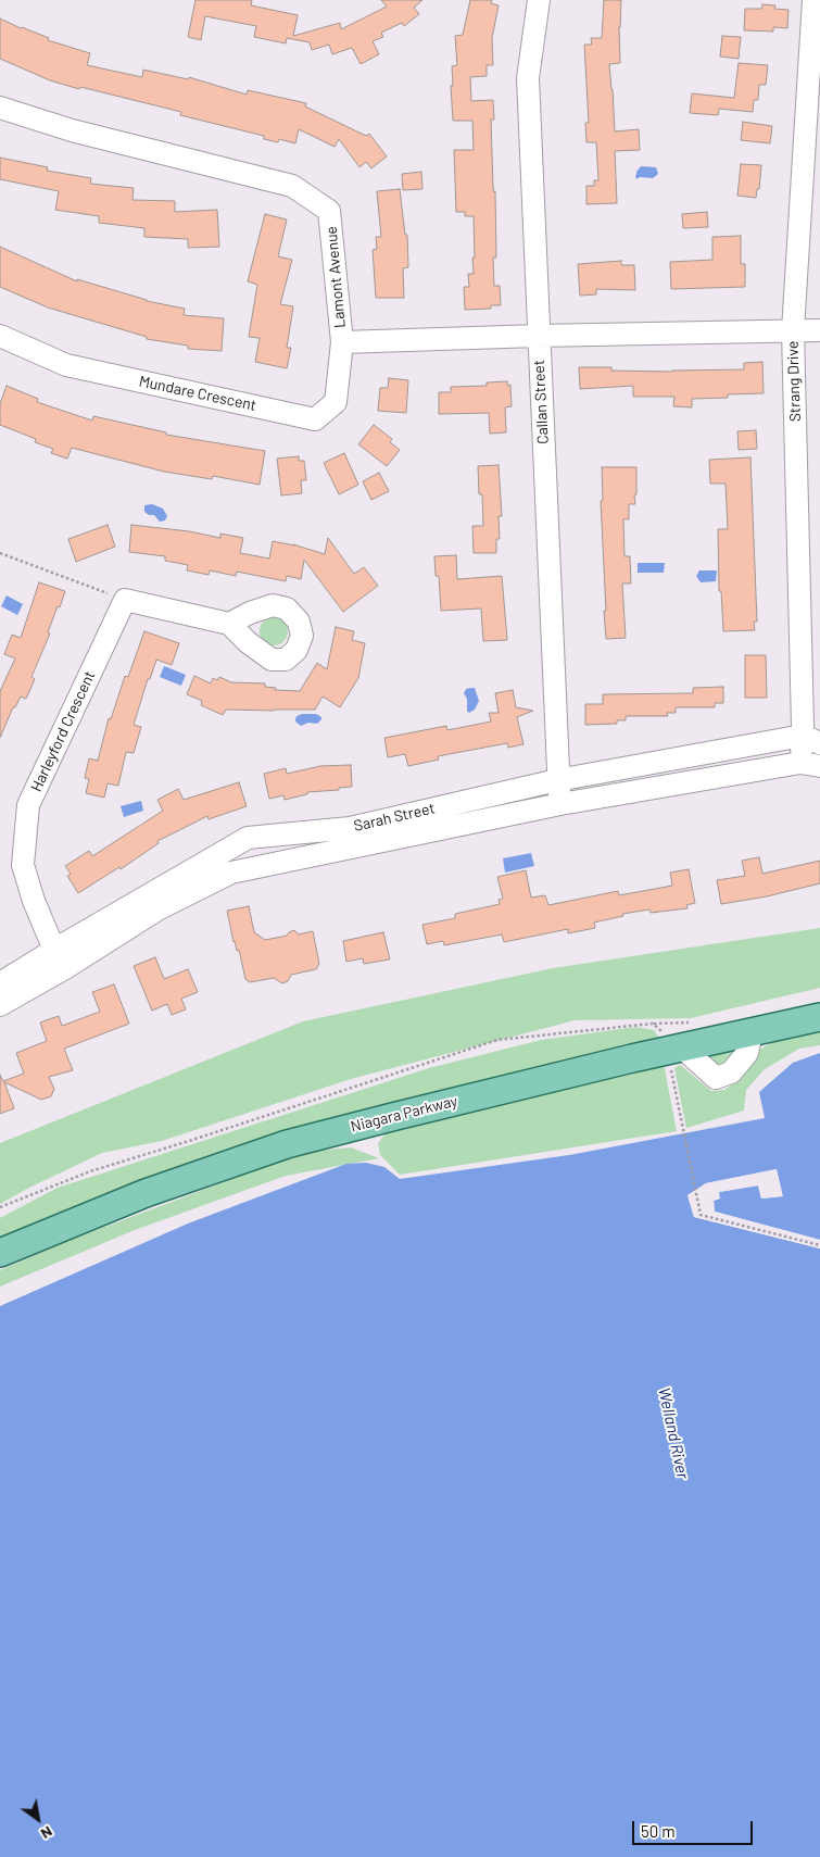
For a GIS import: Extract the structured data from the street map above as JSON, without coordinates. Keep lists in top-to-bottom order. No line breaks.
{"streets":{"main road":["Niagara Parkway"],"street":["Lamont Avenue","Strang Drive","Mundare Crescent","Callan Street","Harleyford Crescent","Sarah Street"]},"crossings":[["Lamont Avenue","Strang Drive"],["Lamont Avenue","Mundare Crescent"],["Lamont Avenue","Callan Street"],["Strang Drive","Sarah Street"],["Callan Street","Sarah Street"],["Harleyford Crescent","Sarah Street"]],"water":["Welland River"],"scale_bar":"50 m","north":"bottom right"}
